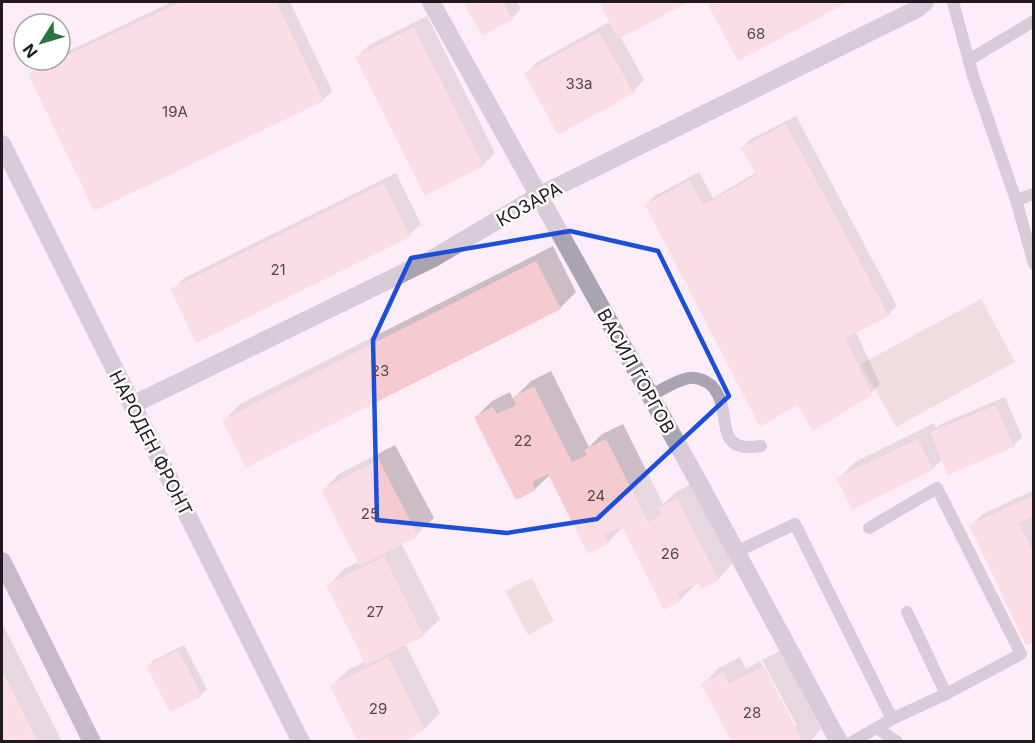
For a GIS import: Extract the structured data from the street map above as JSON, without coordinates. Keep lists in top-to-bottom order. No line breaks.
{"streets":{"street":["КОЗАРА","ВАСИЛ ЃОРГОВ","НАРОДЕН ФРОНТ"]},"crossings":[["КОЗАРА","ВАСИЛ ЃОРГОВ"],["КОЗАРА","НАРОДЕН ФРОНТ"]],"house_numbers":["68","33a","19A","21","23","22","24","25","26","27","29","28"],"north":"bottom left"}
